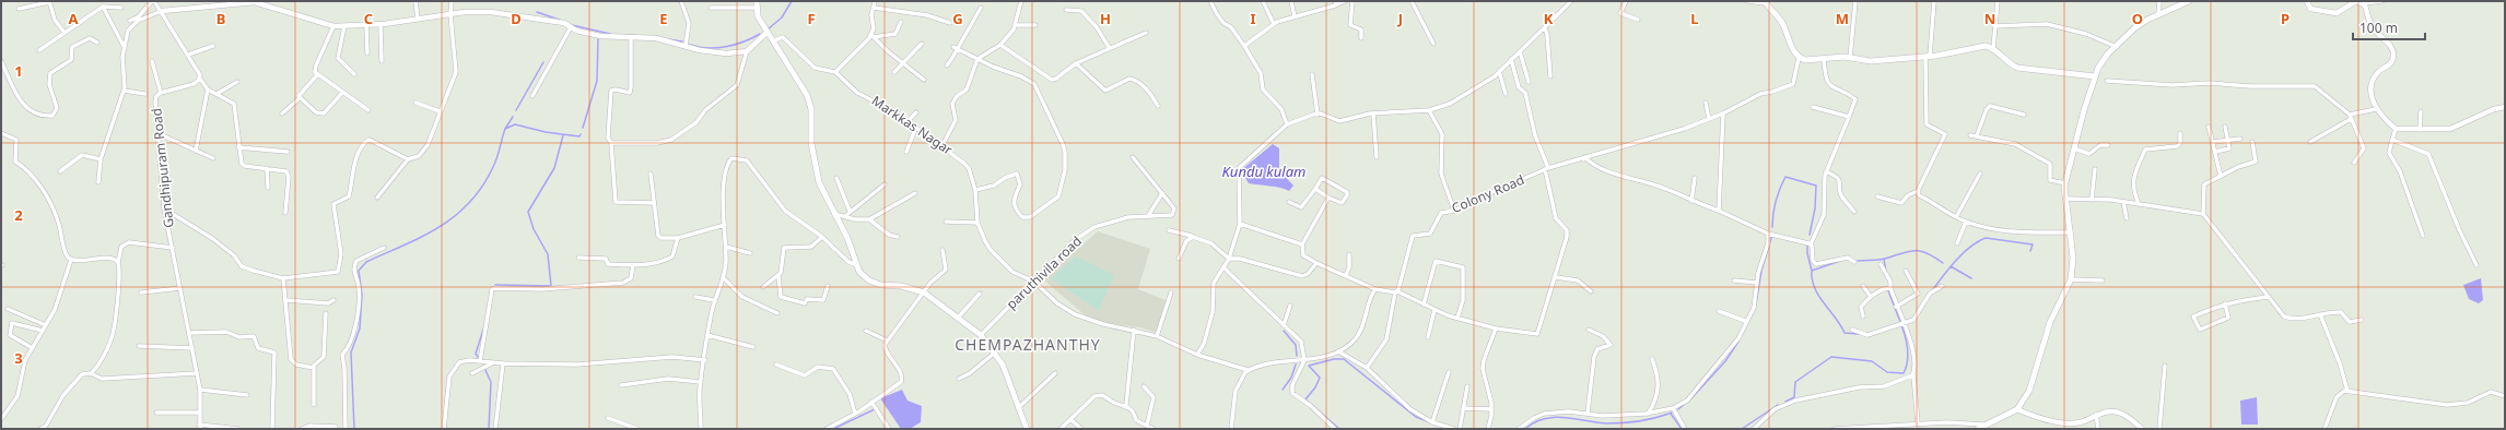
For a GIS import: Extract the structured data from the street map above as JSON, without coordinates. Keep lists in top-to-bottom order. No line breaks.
{"streets":{"street":["Markkas Nagar","Gandhipuram Road","Colony Road","paruthivila road"]},"crossings":[["Markkas Nagar","paruthivila road"]],"districts":["CHEMPAZHANTHY"],"water":["Kundu kulam"],"scale_bar":"100 m","grid":{"columns":["A","B","C","D","E","F","G","H","I","J","K","L","M","N","O","P"],"rows":["1","2","3"]}}
